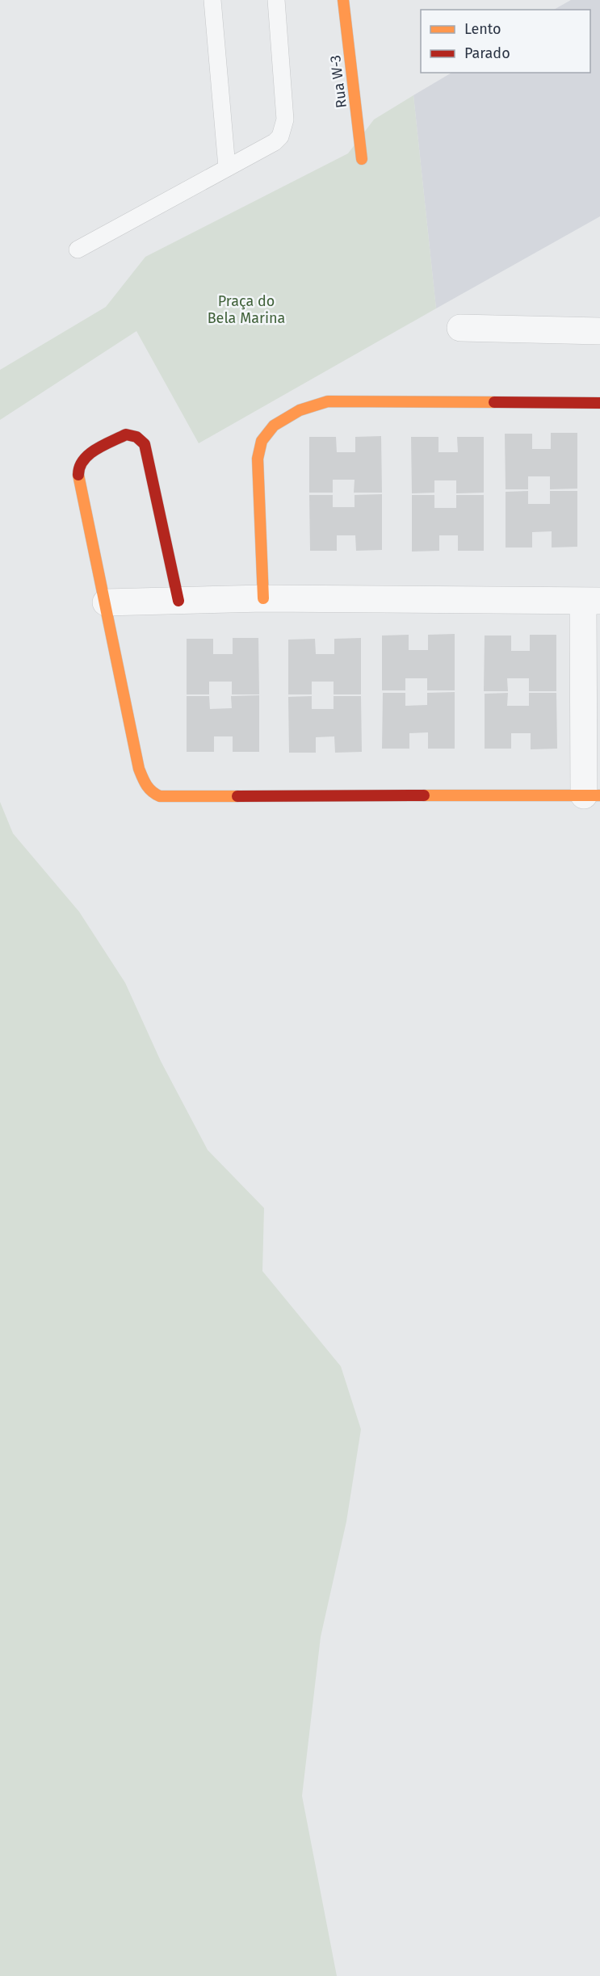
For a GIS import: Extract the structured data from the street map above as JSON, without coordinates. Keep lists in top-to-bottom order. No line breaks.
{"streets":{"street":["Rua W-3"]},"parks":["Praça do Bela Marina"],"legend":["Lento","Parado"]}
